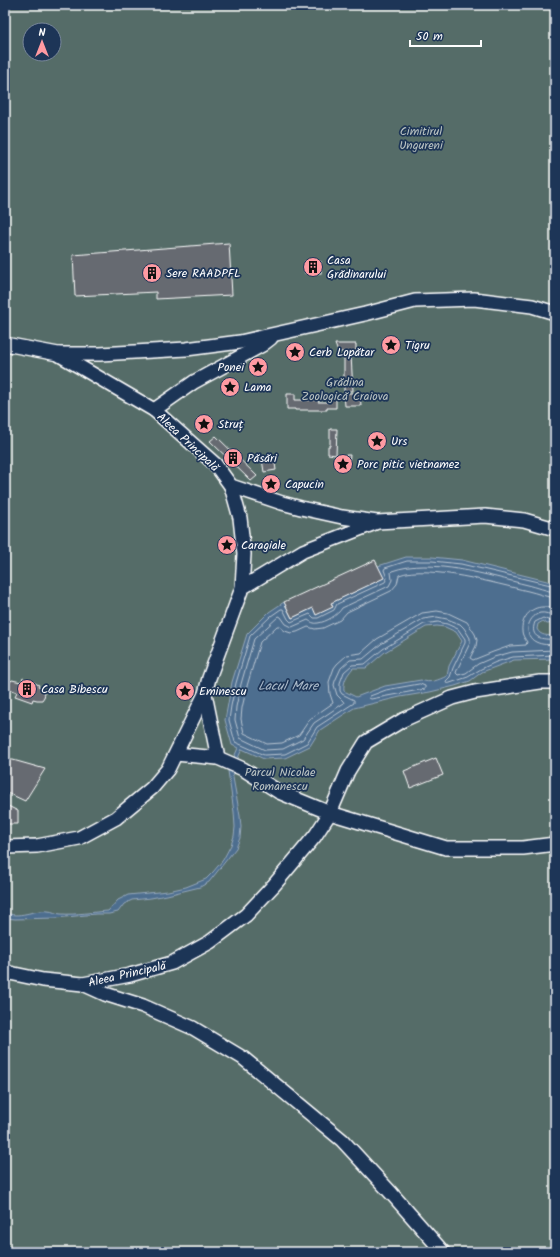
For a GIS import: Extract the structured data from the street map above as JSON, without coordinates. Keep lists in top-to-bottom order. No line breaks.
{"streets":{"street":["Aleea Principală"]},"water":["Lacul Mare"],"parks":["Cimitirul Ungureni","Grădina Zoologică Craiova","Parcul Nicolae Romanescu"],"places":{"building":["Casa Grădinarului","Sere RAADPFL","Păsări","Casa Bibescu"],"place":["Tigru","Cerb Lopătar","Ponei","Lama","Struț","Urs","Porc pitic vietnamez","Capucin","Caragiale","Eminescu"]},"scale_bar":"50 m","north":"top"}
